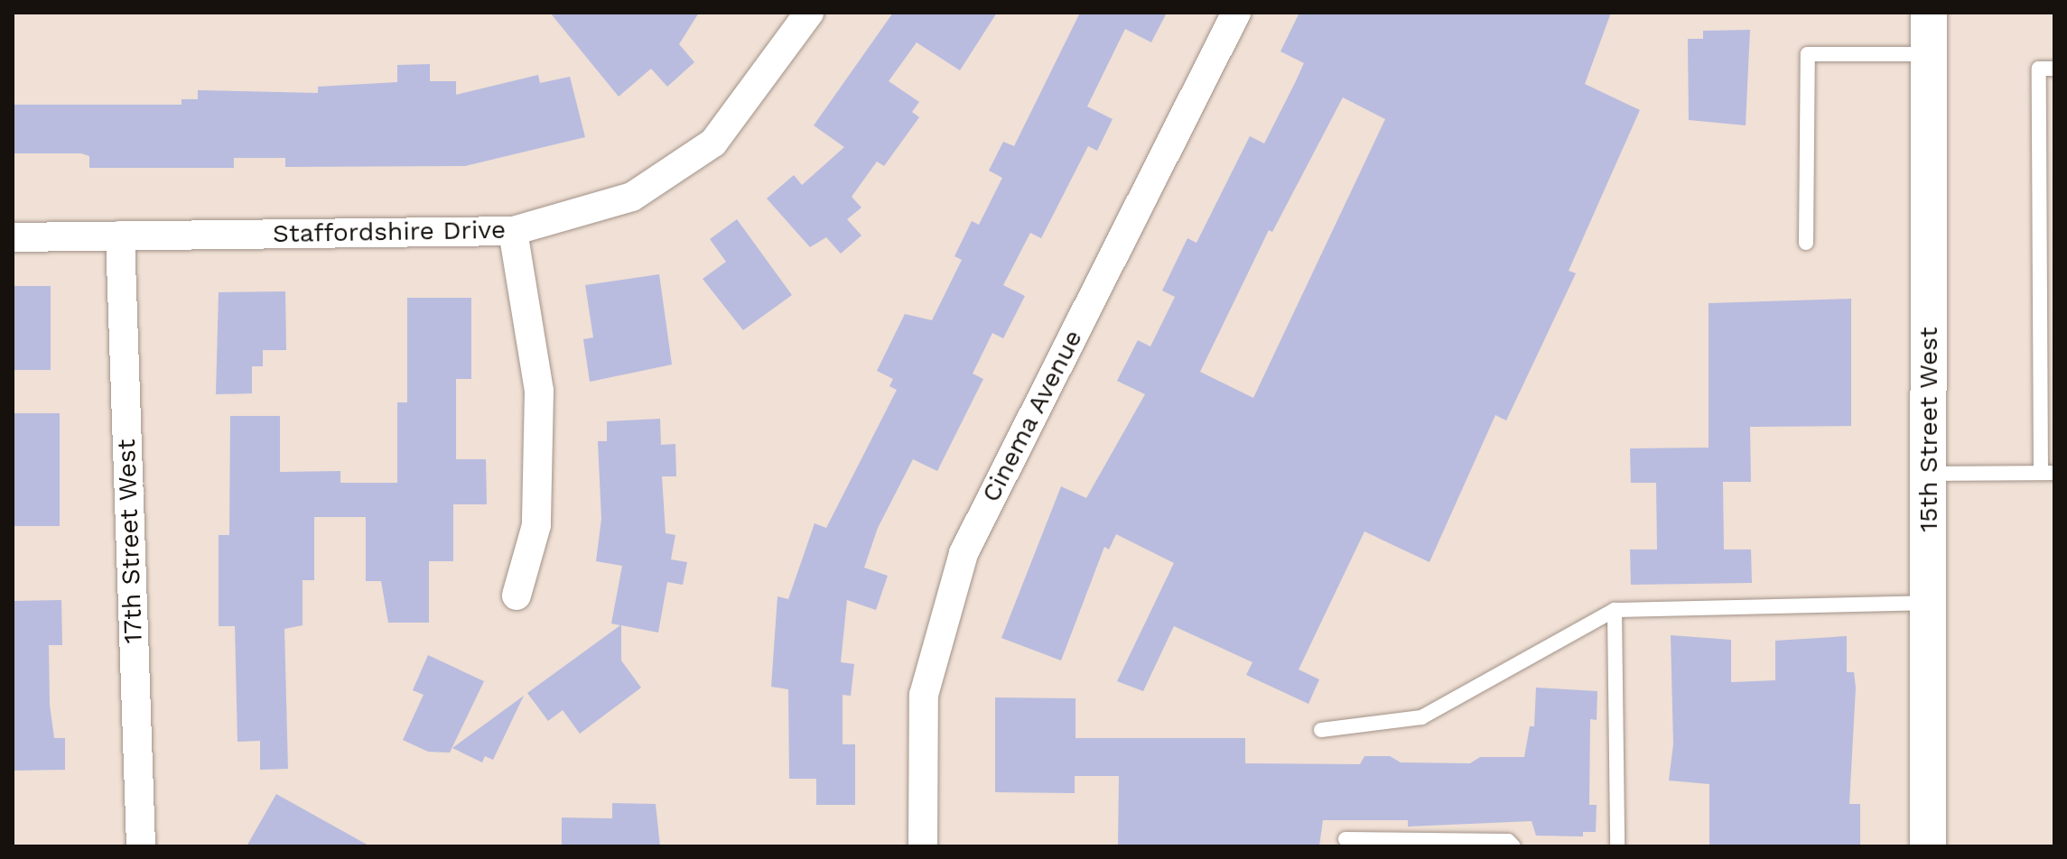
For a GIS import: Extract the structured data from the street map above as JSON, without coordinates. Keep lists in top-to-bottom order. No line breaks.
{"streets":{"street":["Staffordshire Drive","Cinema Avenue","15th Street West","17th Street West"]},"crossings":[["Staffordshire Drive","17th Street West"]]}
